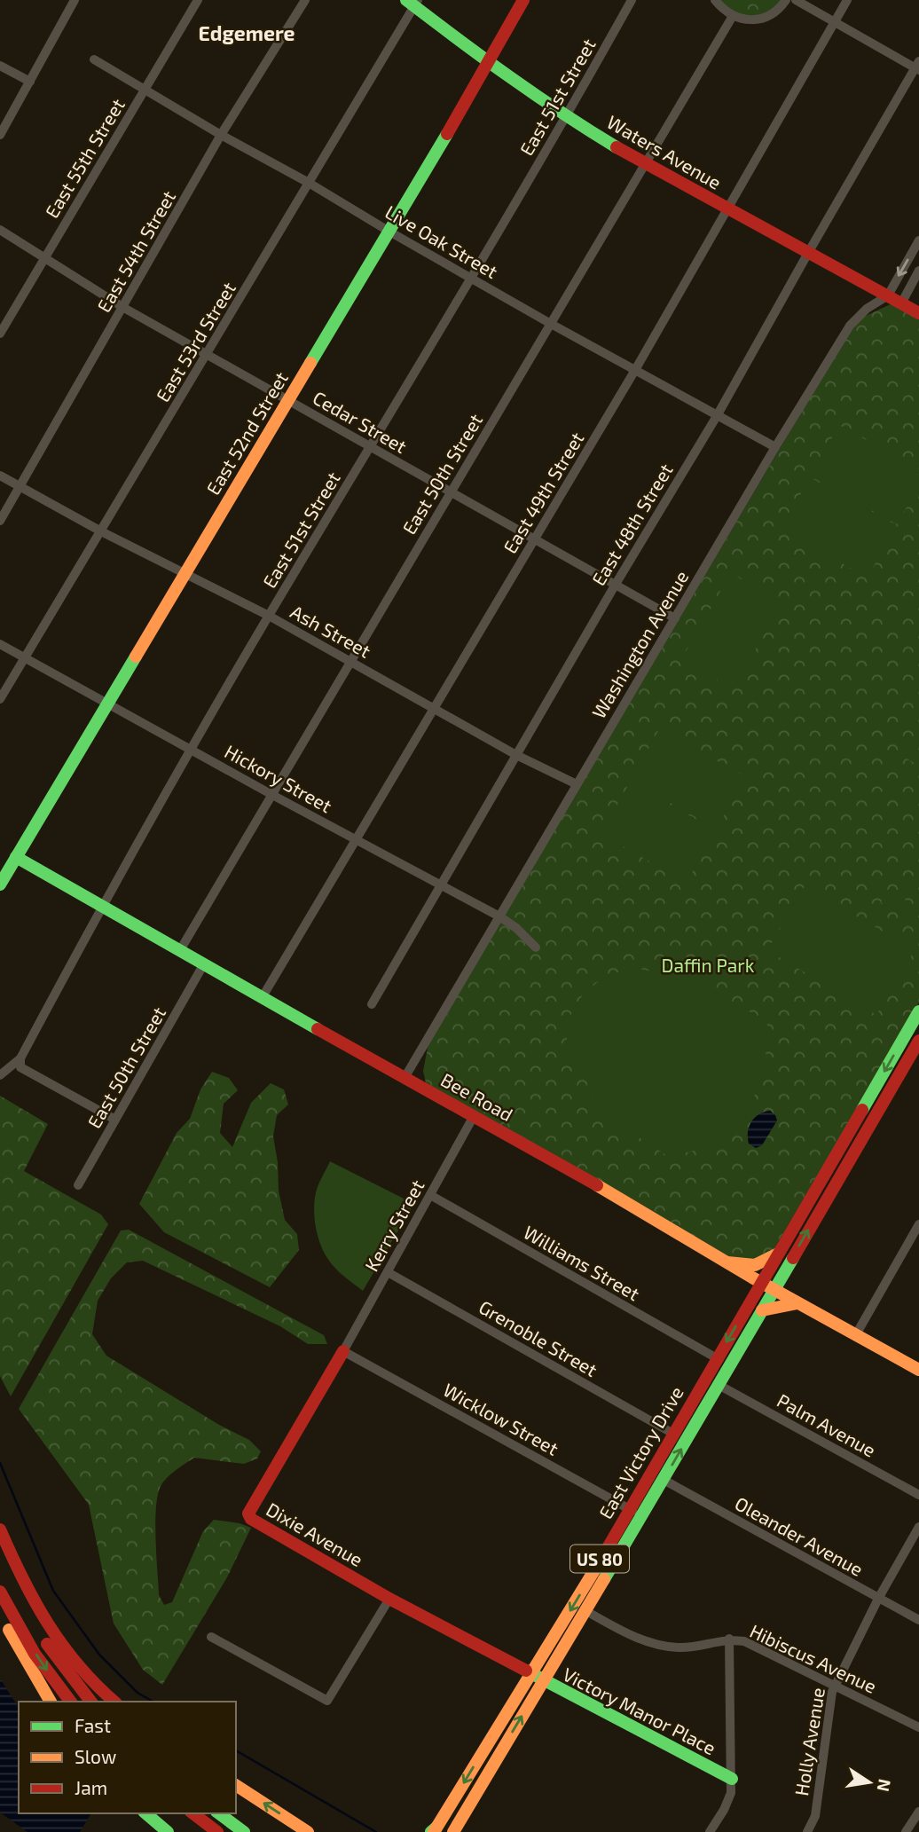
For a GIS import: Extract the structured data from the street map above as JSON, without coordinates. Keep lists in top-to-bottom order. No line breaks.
{"streets":{"main road":["Waters Avenue","East 52nd Street","Bee Road","East Victory Drive","Dixie Avenue","US 80","Victory Manor Place"],"street":["East 51st Street","East 55th Street","Live Oak Street","East 54th Street","East 53rd Street","Cedar Street","East 50th Street","East 49th Street","East 48th Street","Ash Street","Washington Avenue","Hickory Street","Kerry Street","Williams Street","Grenoble Street","Wicklow Street","Palm Avenue","Oleander Avenue","Hibiscus Avenue","Holly Avenue"]},"crossings":[["East 51st Street","Waters Avenue"],["East 51st Street","Live Oak Street"],["East 51st Street","Cedar Street"],["East 51st Street","Ash Street"],["East 51st Street","Hickory Street"],["East 51st Street","Bee Road"],["Waters Avenue","East 53rd Street"],["Waters Avenue","East 52nd Street"],["Waters Avenue","East 50th Street"],["Waters Avenue","East 49th Street"],["Waters Avenue","East 48th Street"],["Waters Avenue","Washington Avenue"],["East 55th Street","Live Oak Street"],["East 55th Street","Cedar Street"],["Live Oak Street","East 54th Street"],["Live Oak Street","East 53rd Street"],["Live Oak Street","East 52nd Street"],["Live Oak Street","East 50th Street"],["Live Oak Street","East 49th Street"],["Live Oak Street","East 48th Street"],["Live Oak Street","Washington Avenue"],["East 54th Street","Cedar Street"],["East 54th Street","Ash Street"],["East 53rd Street","Cedar Street"],["East 53rd Street","Ash Street"],["East 53rd Street","Hickory Street"],["Cedar Street","East 52nd Street"],["Cedar Street","East 50th Street"],["Cedar Street","East 49th Street"],["Cedar Street","East 48th Street"],["Cedar Street","Washington Avenue"],["East 52nd Street","Ash Street"],["East 52nd Street","Hickory Street"],["East 52nd Street","Bee Road"],["East 50th Street","Ash Street"],["East 50th Street","Hickory Street"],["East 50th Street","Bee Road"],["East 49th Street","Ash Street"],["East 49th Street","Hickory Street"],["East 49th Street","Bee Road"],["East 48th Street","Ash Street"],["East 48th Street","Hickory Street"],["Ash Street","Washington Avenue"],["Washington Avenue","Hickory Street"],["Washington Avenue","Bee Road"],["Bee Road","Kerry Street"],["Bee Road","East Victory Drive"],["Kerry Street","Williams Street"],["Kerry Street","Grenoble Street"],["Kerry Street","Wicklow Street"],["Kerry Street","Dixie Avenue"],["Williams Street","East Victory Drive"],["Grenoble Street","East Victory Drive"],["Wicklow Street","East Victory Drive"],["Wicklow Street","Dixie Avenue"],["Palm Avenue","East Victory Drive"],["East Victory Drive","Dixie Avenue"],["East Victory Drive","Oleander Avenue"],["East Victory Drive","Hibiscus Avenue"],["East Victory Drive","Victory Manor Place"],["Dixie Avenue","Victory Manor Place"],["Oleander Avenue","Holly Avenue"],["Hibiscus Avenue","Holly Avenue"]],"districts":["Edgemere"],"parks":["Daffin Park"],"legend":["Fast","Slow","Jam"],"north":"right"}
